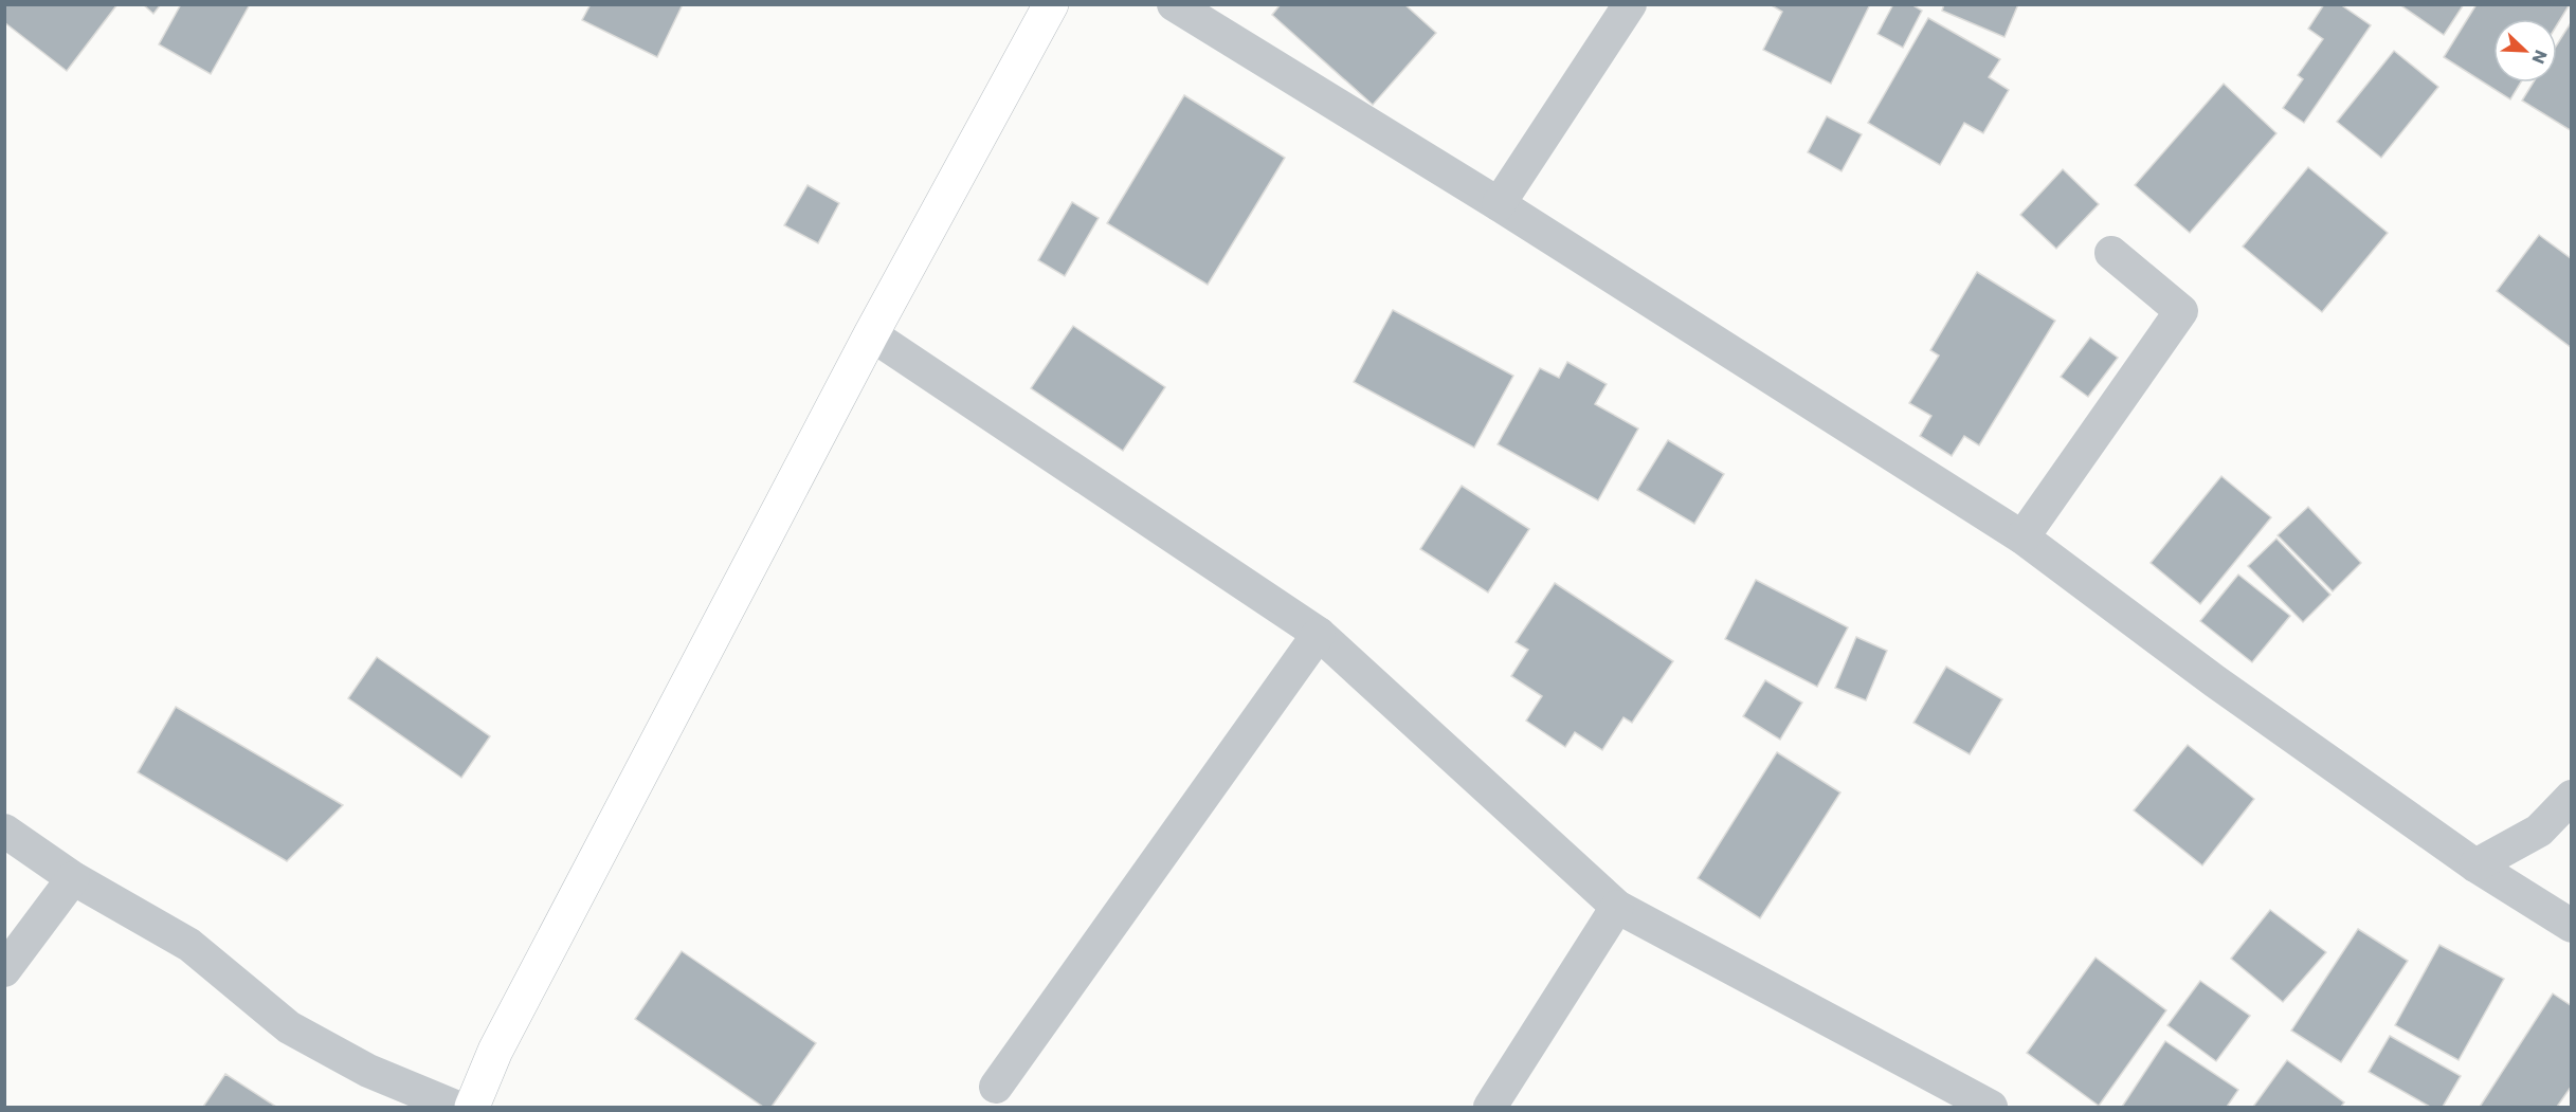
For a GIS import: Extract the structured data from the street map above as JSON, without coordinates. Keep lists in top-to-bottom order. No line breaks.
{"north":"bottom right"}
